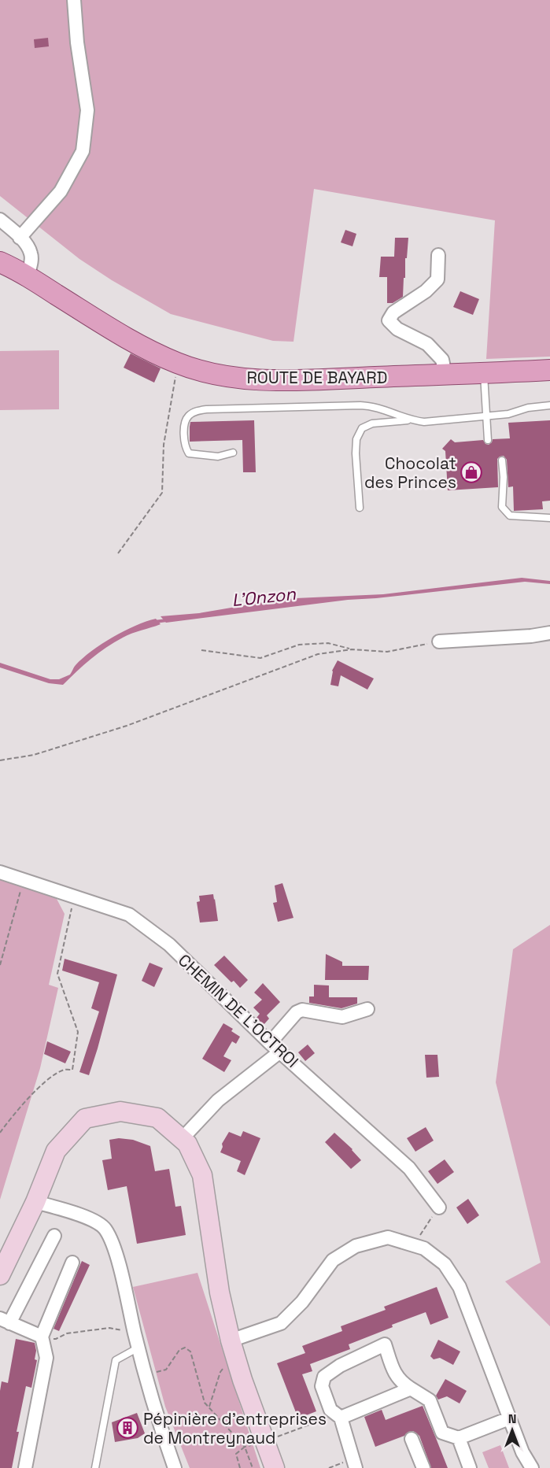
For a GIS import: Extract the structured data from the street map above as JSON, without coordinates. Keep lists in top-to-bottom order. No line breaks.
{"streets":{"main road":["ROUTE DE BAYARD"],"street":["CHEMIN DE L'OCTROI"]},"water":["L'Onzon"],"places":{"shop":["Chocolat des Princes"],"building":["Pépinière d'entreprises de Montreynaud"]},"north":"top"}
